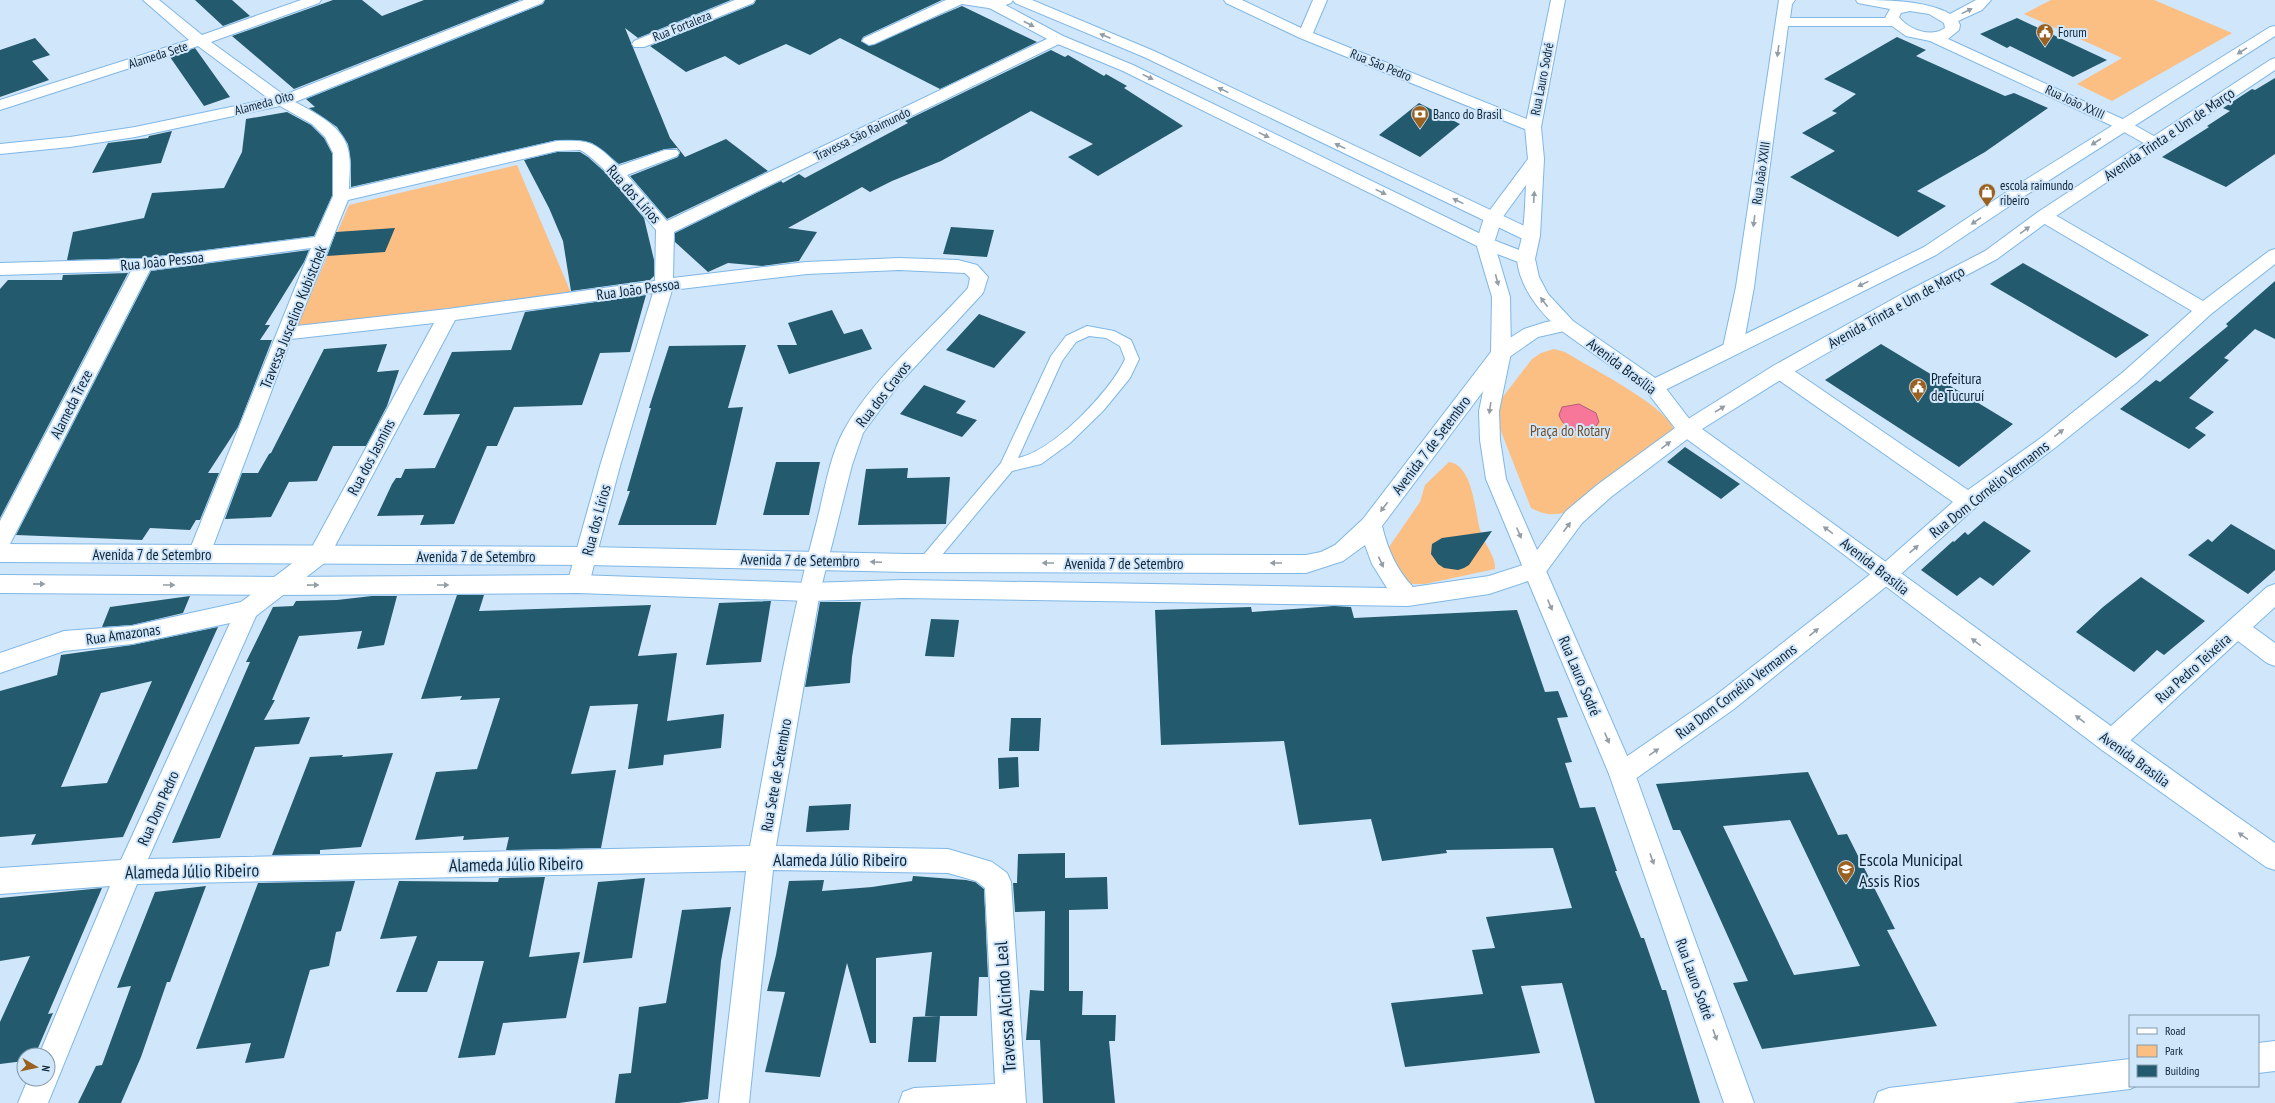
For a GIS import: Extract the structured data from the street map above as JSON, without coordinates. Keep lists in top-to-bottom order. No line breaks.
{"streets":{"street":["Rua Fortaleza","Alameda Sete","Rua São Pedro","Rua Lauro Sodré","Rua João XXIII","Alameda Oito","Travessa São Raimundo","Avenida Trinta e Um de Março","Rua dos Lírios","Rua João Pessoa","Travessa Juscelino Kubistchek","Avenida Brasília","Rua dos Cravos","Alameda Treze","Avenida 7 de Setembro","Rua dos Jasmins","Rua Dom Cornélio Vermanns","Rua Amazonas","Rua Pedro Teixeira","Rua Sete de Setembro","Rua Dom Pedro","Alameda Júlio Ribeiro","Travessa Alcindo Leal"]},"crossings":[["Alameda Sete","Travessa Juscelino Kubistchek"],["Rua São Pedro","Rua Lauro Sodré"],["Rua Lauro Sodré","Avenida Trinta e Um de Março"],["Rua Lauro Sodré","Avenida Brasília"],["Rua Lauro Sodré","Avenida 7 de Setembro"],["Rua Lauro Sodré","Rua Dom Cornélio Vermanns"],["Rua João XXIII","Avenida Trinta e Um de Março"],["Alameda Oito","Travessa Juscelino Kubistchek"],["Travessa São Raimundo","Rua dos Lírios"],["Avenida Trinta e Um de Março","Avenida Brasília"],["Rua dos Lírios","Rua João Pessoa"],["Rua dos Lírios","Travessa Juscelino Kubistchek"],["Rua dos Lírios","Avenida 7 de Setembro"],["Rua João Pessoa","Travessa Juscelino Kubistchek"],["Rua João Pessoa","Rua dos Cravos"],["Rua João Pessoa","Alameda Treze"],["Rua João Pessoa","Rua dos Jasmins"],["Travessa Juscelino Kubistchek","Avenida 7 de Setembro"],["Avenida Brasília","Avenida 7 de Setembro"],["Avenida Brasília","Rua Dom Cornélio Vermanns"],["Avenida Brasília","Rua Pedro Teixeira"],["Rua dos Cravos","Avenida 7 de Setembro"],["Rua dos Cravos","Rua Sete de Setembro"],["Avenida 7 de Setembro","Rua dos Jasmins"],["Rua dos Jasmins","Rua Dom Pedro"],["Rua Amazonas","Rua Dom Pedro"],["Rua Sete de Setembro","Alameda Júlio Ribeiro"],["Rua Dom Pedro","Alameda Júlio Ribeiro"],["Alameda Júlio Ribeiro","Travessa Alcindo Leal"]],"one_way":["Rua Lauro Sodré","Rua João XXIII","Rua Dom Cornélio Vermanns"],"parks":["Praça do Rotary"],"places":{"public building":["Forum","Prefeitura de Tucuruí"],"bank":["Banco do Brasil"],"shop":["escola raimundo ribeiro"],"school or university":["Escola Municipal Assis Rios"]},"legend":["Road","Park","Building"],"north":"right"}
